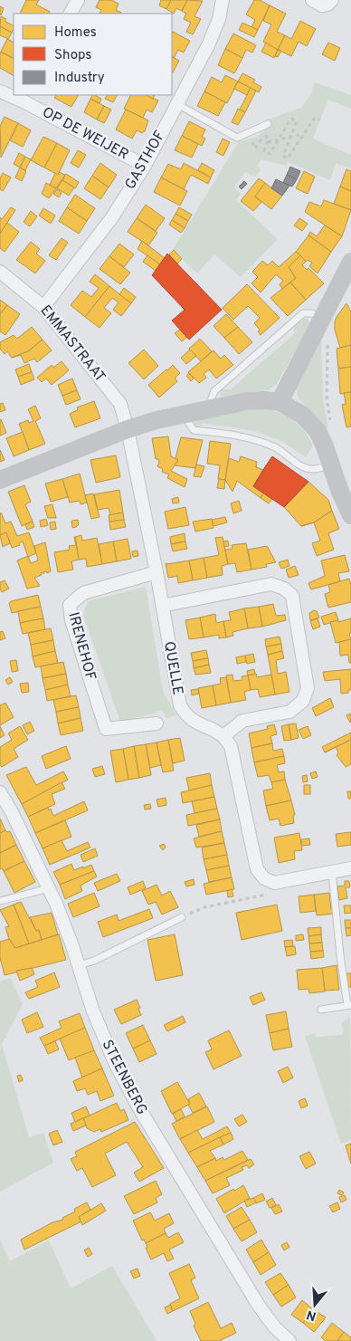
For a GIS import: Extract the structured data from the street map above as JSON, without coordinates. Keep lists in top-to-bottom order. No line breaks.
{"streets":{"street":["OP DE WEIJER","GASTHOF","EMMASTRAAT","IRENEHOF","QUELLE","STEENBERG"]},"crossings":[["OP DE WEIJER","GASTHOF"],["GASTHOF","EMMASTRAAT"],["EMMASTRAAT","QUELLE"],["IRENEHOF","QUELLE"]],"legend":["Homes","Shops","Industry"],"north":"bottom"}
